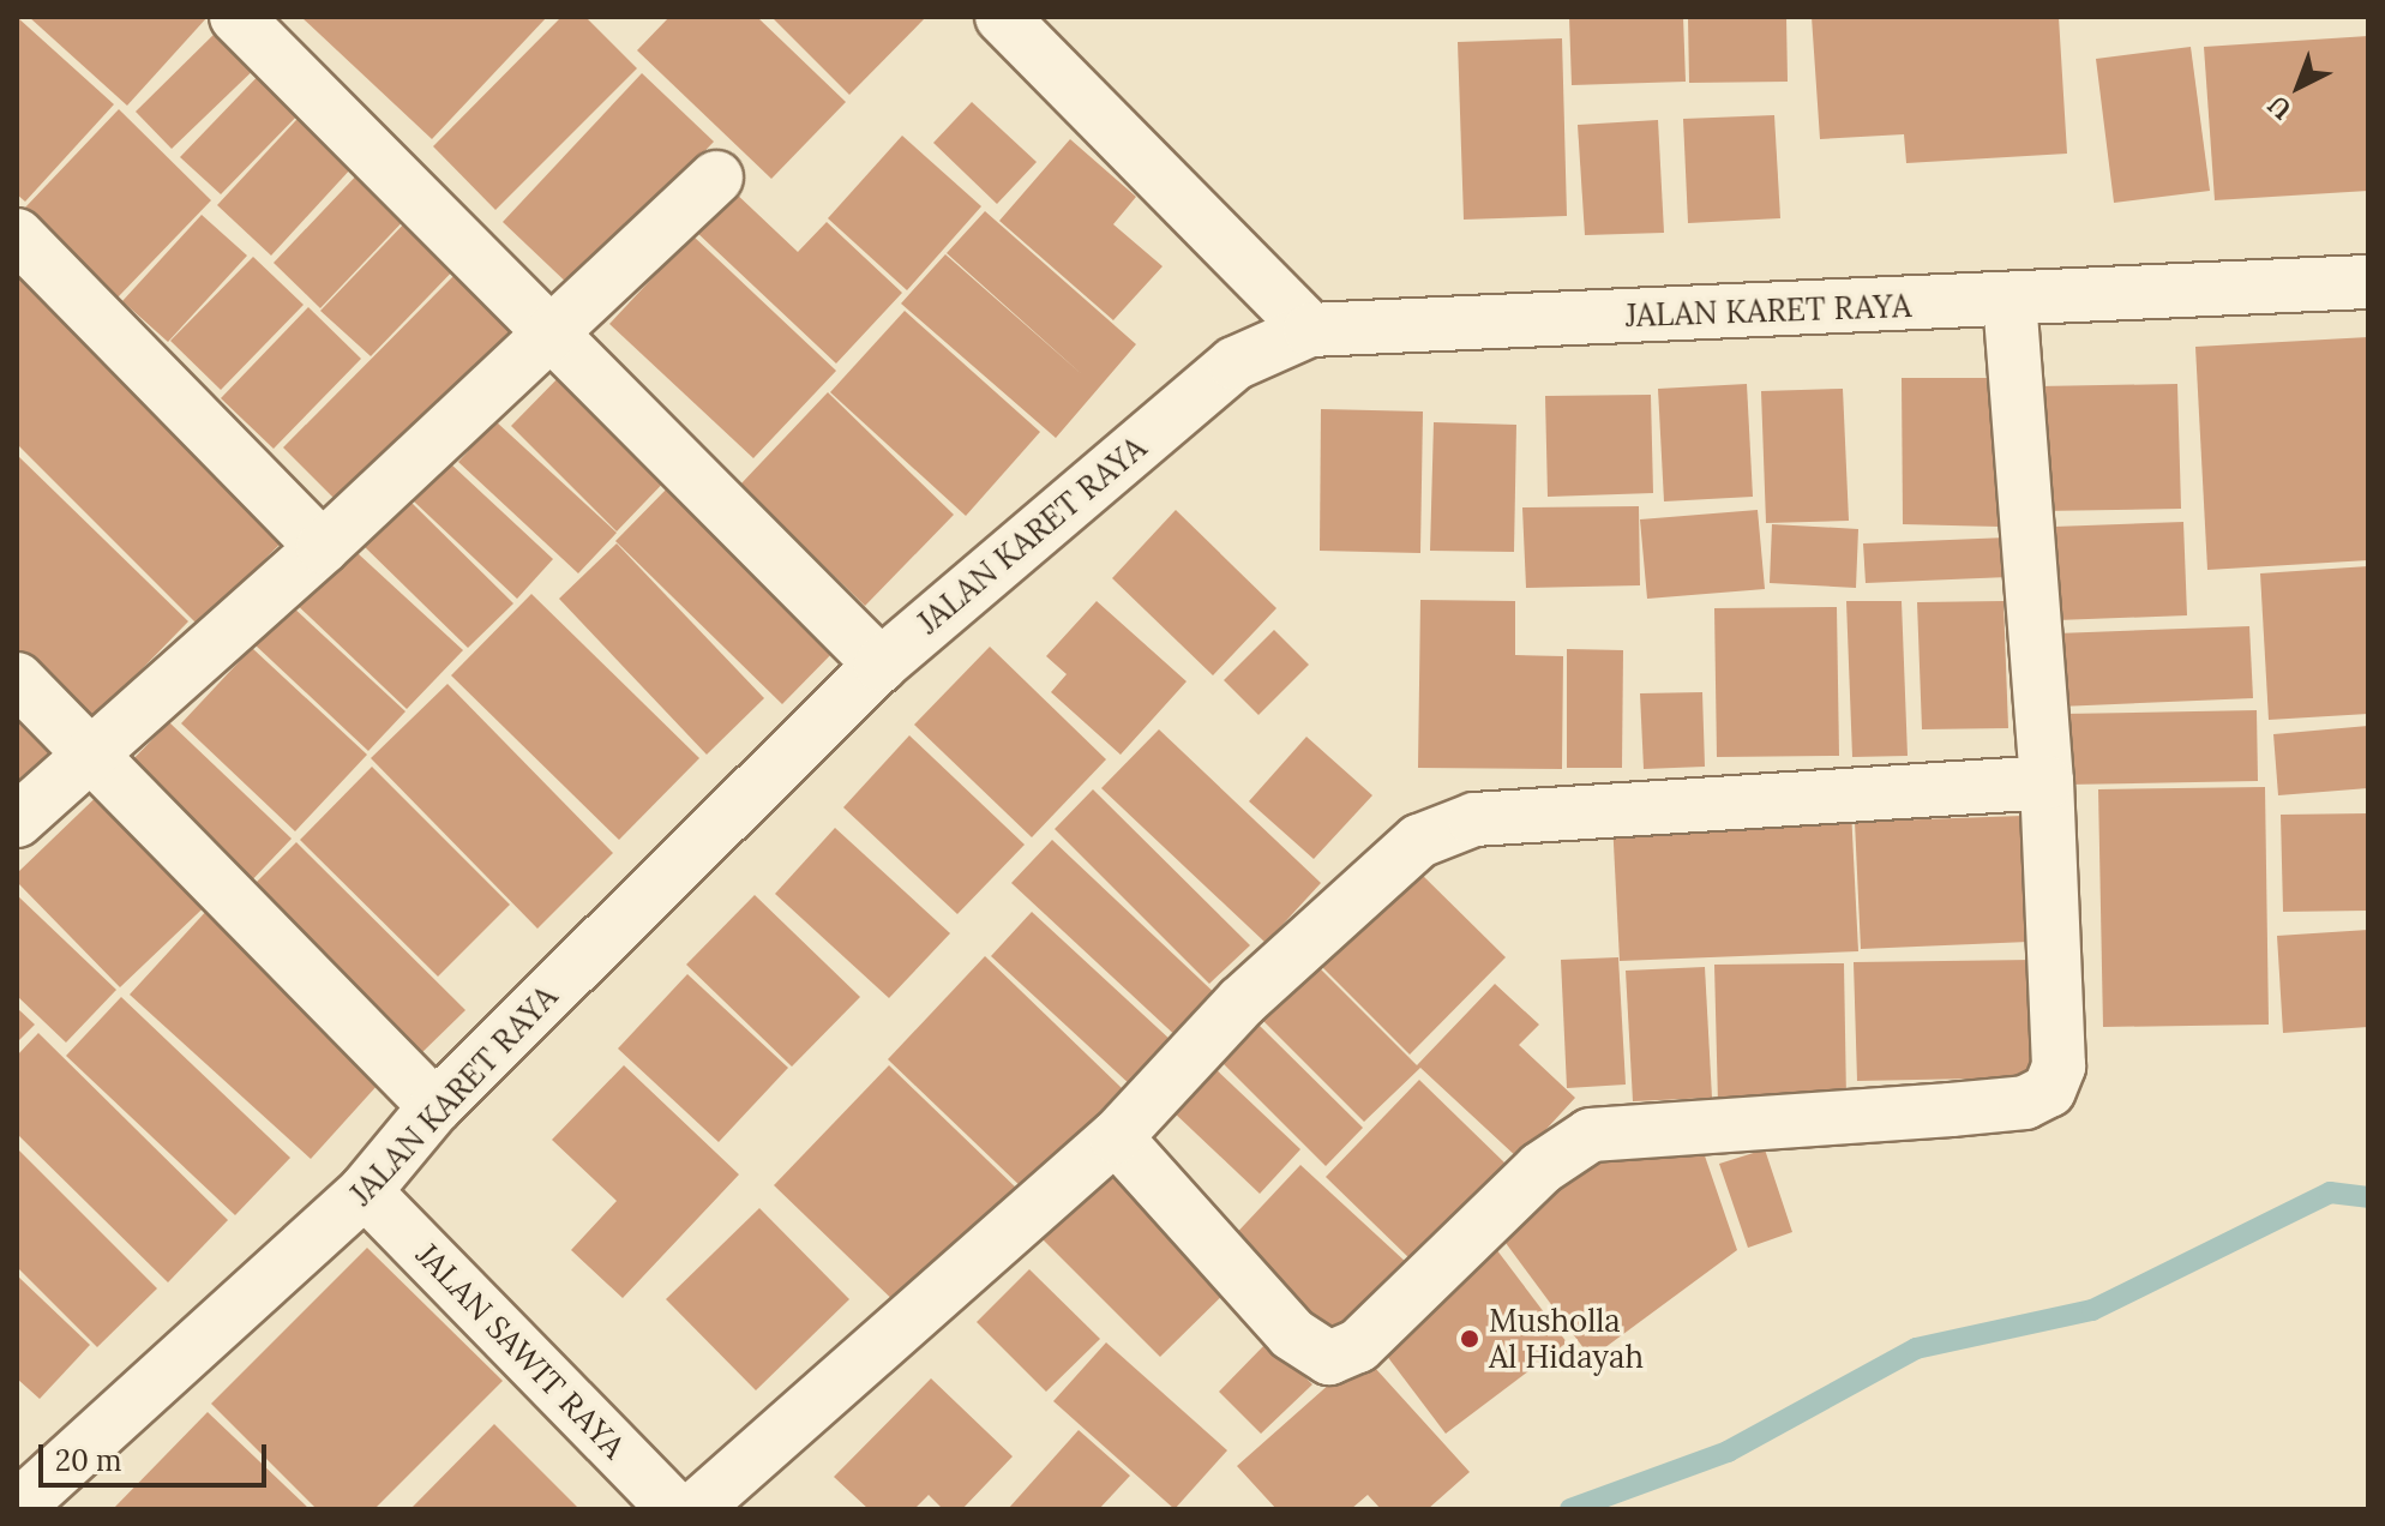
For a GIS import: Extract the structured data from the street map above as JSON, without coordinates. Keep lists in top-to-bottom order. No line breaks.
{"streets":{"street":["JALAN KARET RAYA","JALAN SAWIT RAYA"]},"crossings":[["JALAN KARET RAYA","JALAN SAWIT RAYA"]],"places":["Musholla Al Hidayah"],"scale_bar":"20 m","north":"bottom left"}
